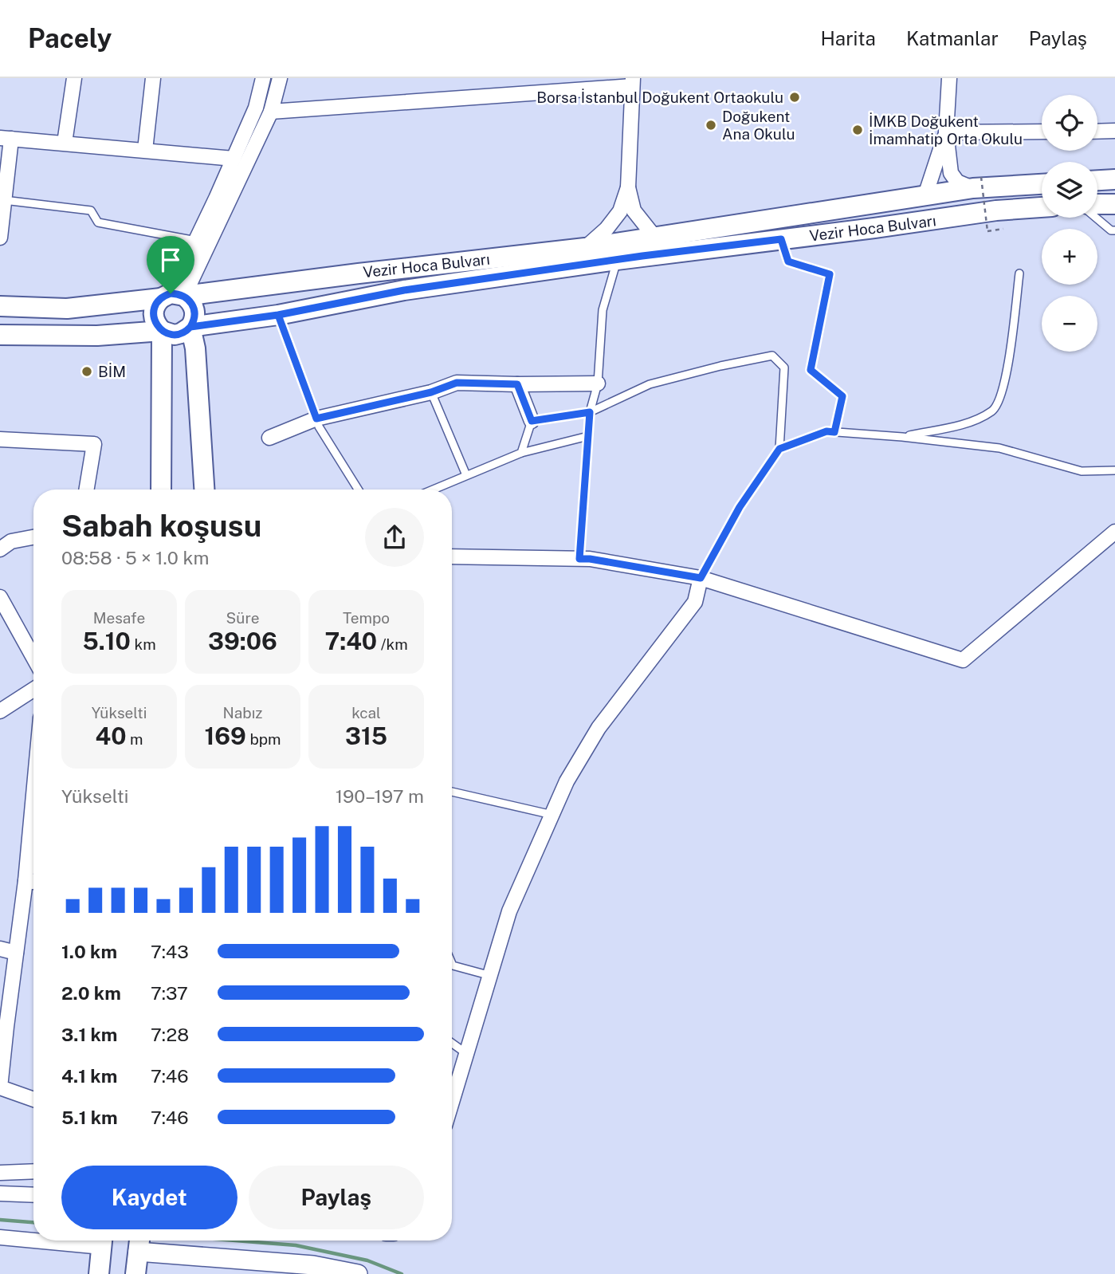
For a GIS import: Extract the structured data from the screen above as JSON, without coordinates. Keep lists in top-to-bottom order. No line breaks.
{"streets":{"main road":["Vezir Hoca Bulvarı"]},"places":["Borsa İstanbul Doğukent Ortaokulu","Doğukent Ana Okulu","İMKB Doğukent İmamhatip Orta Okulu","BİM"],"page":{"header":"Pacely","nav":["Harita","Katmanlar","Paylaş"],"map_buttons":["+","−"],"heading":["Sabah koşusu","08:58 · 5 × 1.0 km"],"stats":[["Mesafe","5.10 km"],["Süre","39:06"],["Tempo","7:40 /km"],["Yükselti","40 m"],["Nabız","169 bpm"],["kcal","315"]],"chart":["Yükselti","190–197 m"],"list":[{"name":"1.0 km","note":"7:43"},{"name":"2.0 km","note":"7:37"},{"name":"3.1 km","note":"7:28"},{"name":"4.1 km","note":"7:46"},{"name":"5.1 km","note":"7:46"}],"buttons":["Kaydet","Paylaş"]}}
